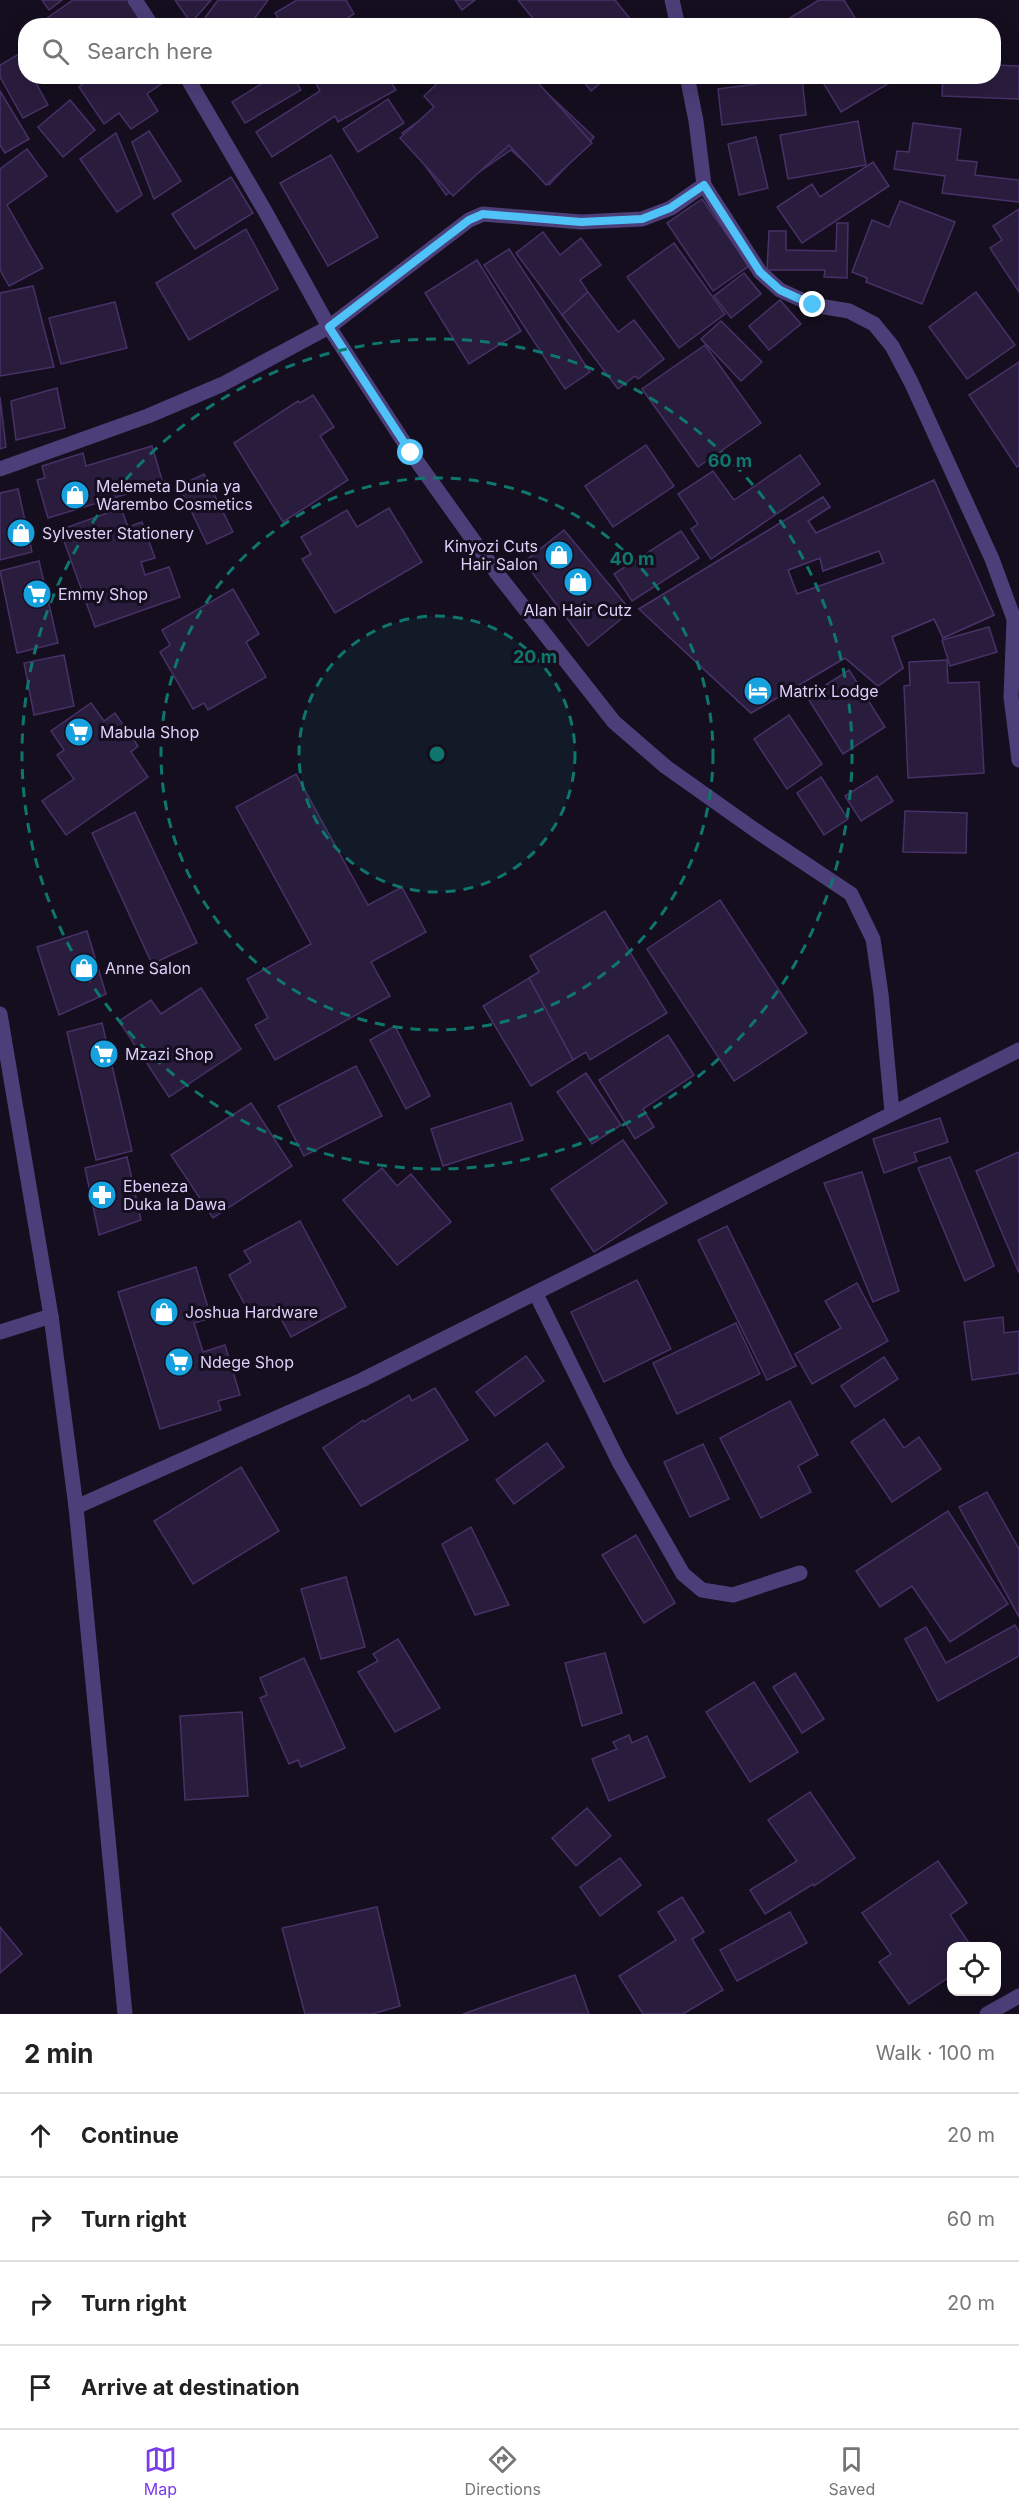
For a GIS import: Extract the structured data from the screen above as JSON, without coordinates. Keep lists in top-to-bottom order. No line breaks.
{"places":{"shop":["Melemeta Dunia ya Warembo Cosmetics","Sylvester Stationery","Kinyozi Cuts Hair Salon","Alan Hair Cutz","Anne Salon","Joshua Hardware"],"supermarket":["Emmy Shop","Mabula Shop","Mzazi Shop","Ndege Shop"],"hotel":["Matrix Lodge"],"pharmacy":["Ebeneza Duka la Dawa"]},"page":{"search":"Search here","heading":["2 min","Walk · 100 m"],"list":[["Continue","20 m"],["Turn right","60 m"],["Turn right","20 m"],"Arrive at destination"],"nav":["Map","Directions","Saved"]},"rings":["60 m","40 m","20 m"]}
